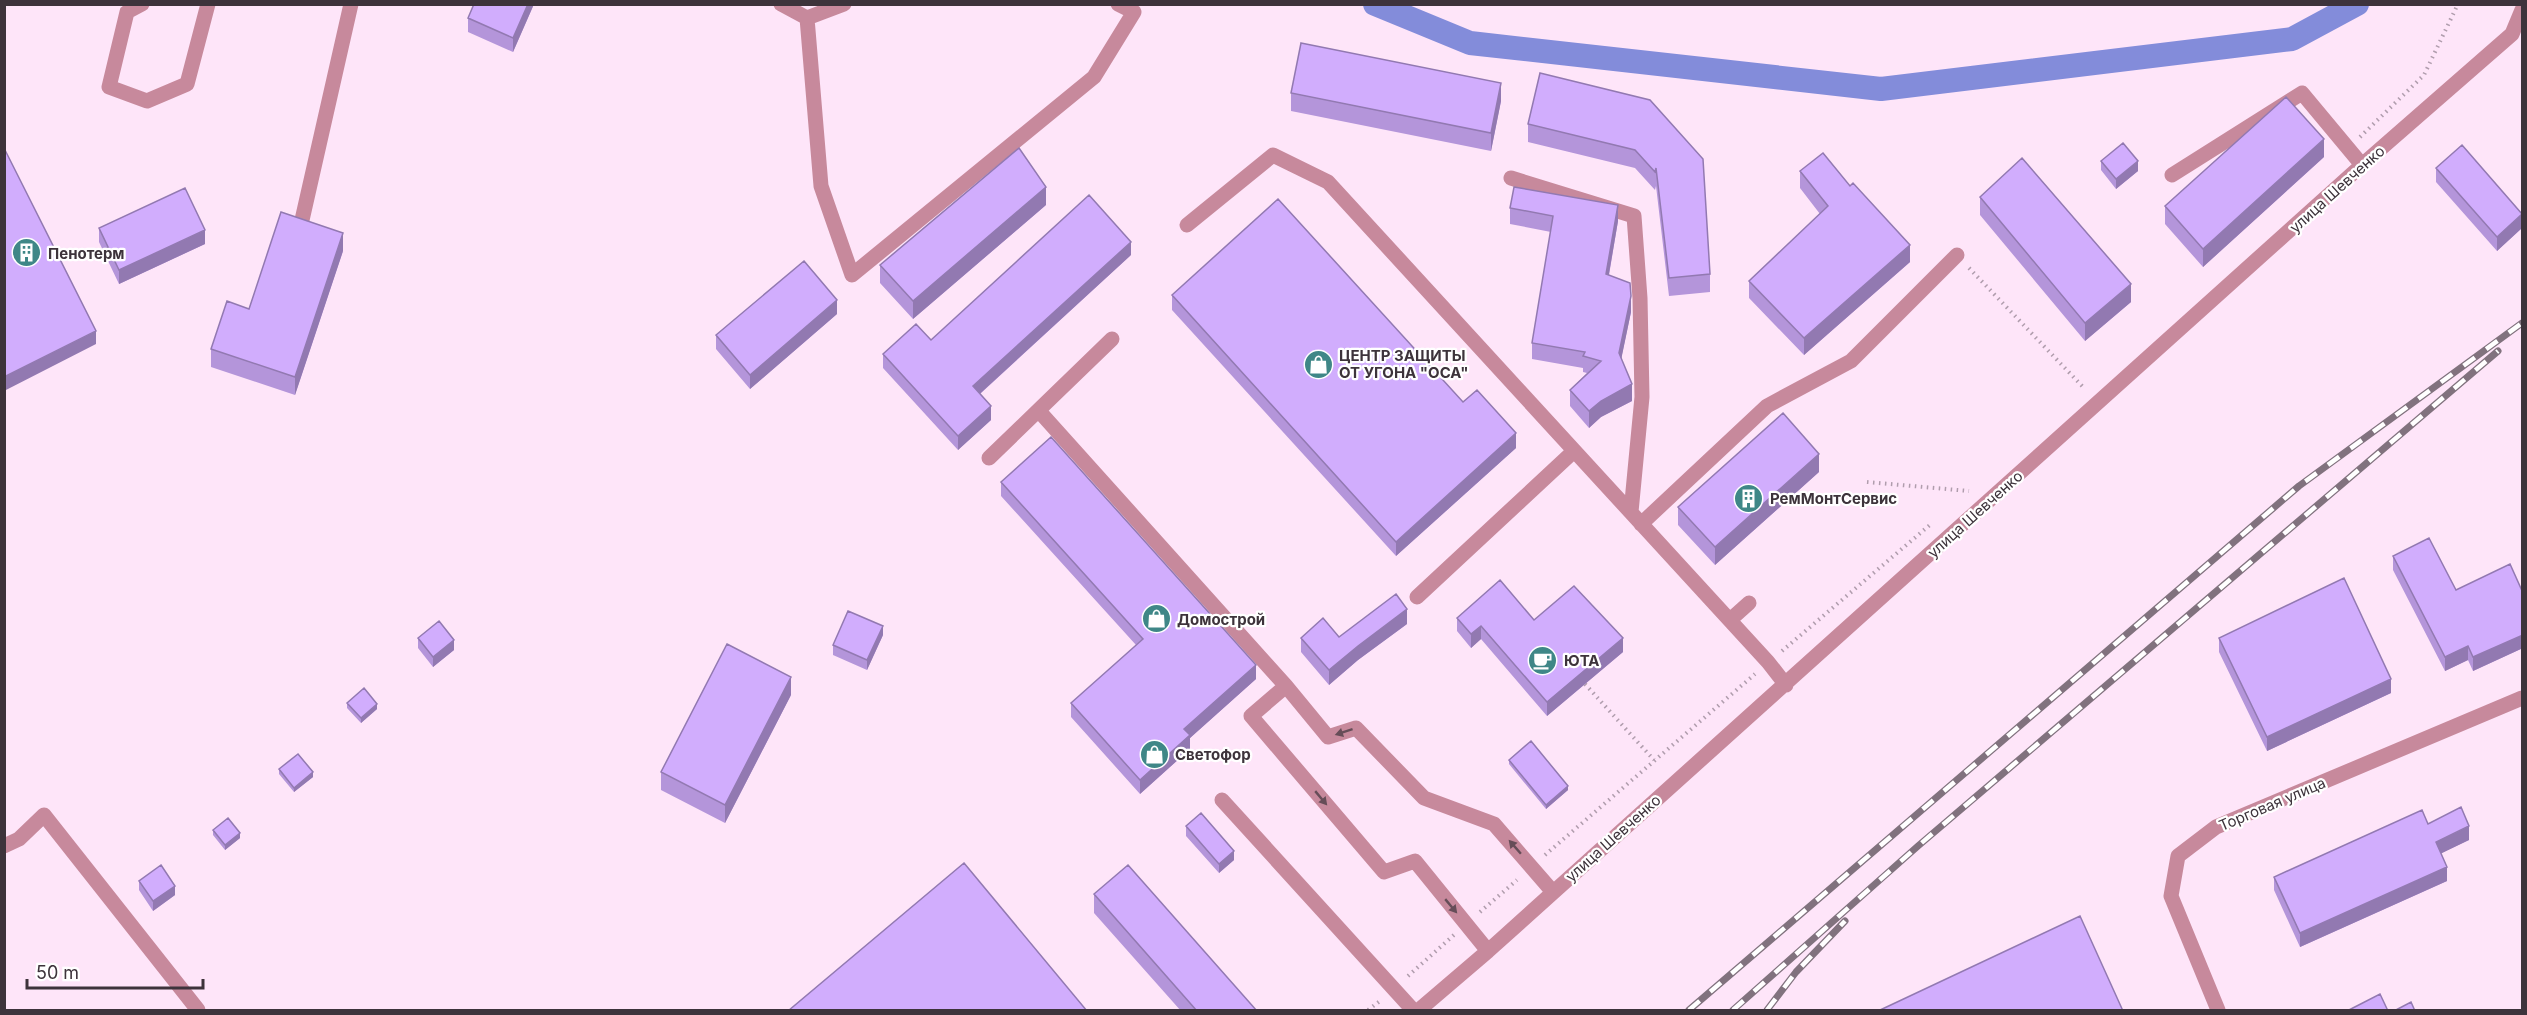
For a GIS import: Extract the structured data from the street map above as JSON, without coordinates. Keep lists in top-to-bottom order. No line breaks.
{"streets":{"street":["улица Шевченко","Торговая улица"]},"places":{"building":["Пенотерм","РемМонтСервис"],"shop":["ЦЕНТР ЗАЩИТЫ ОТ УГОНА \"ОСА\"","Домострой","Светофор"],"cafe":["ЮТА"]},"scale_bar":"50 m"}
